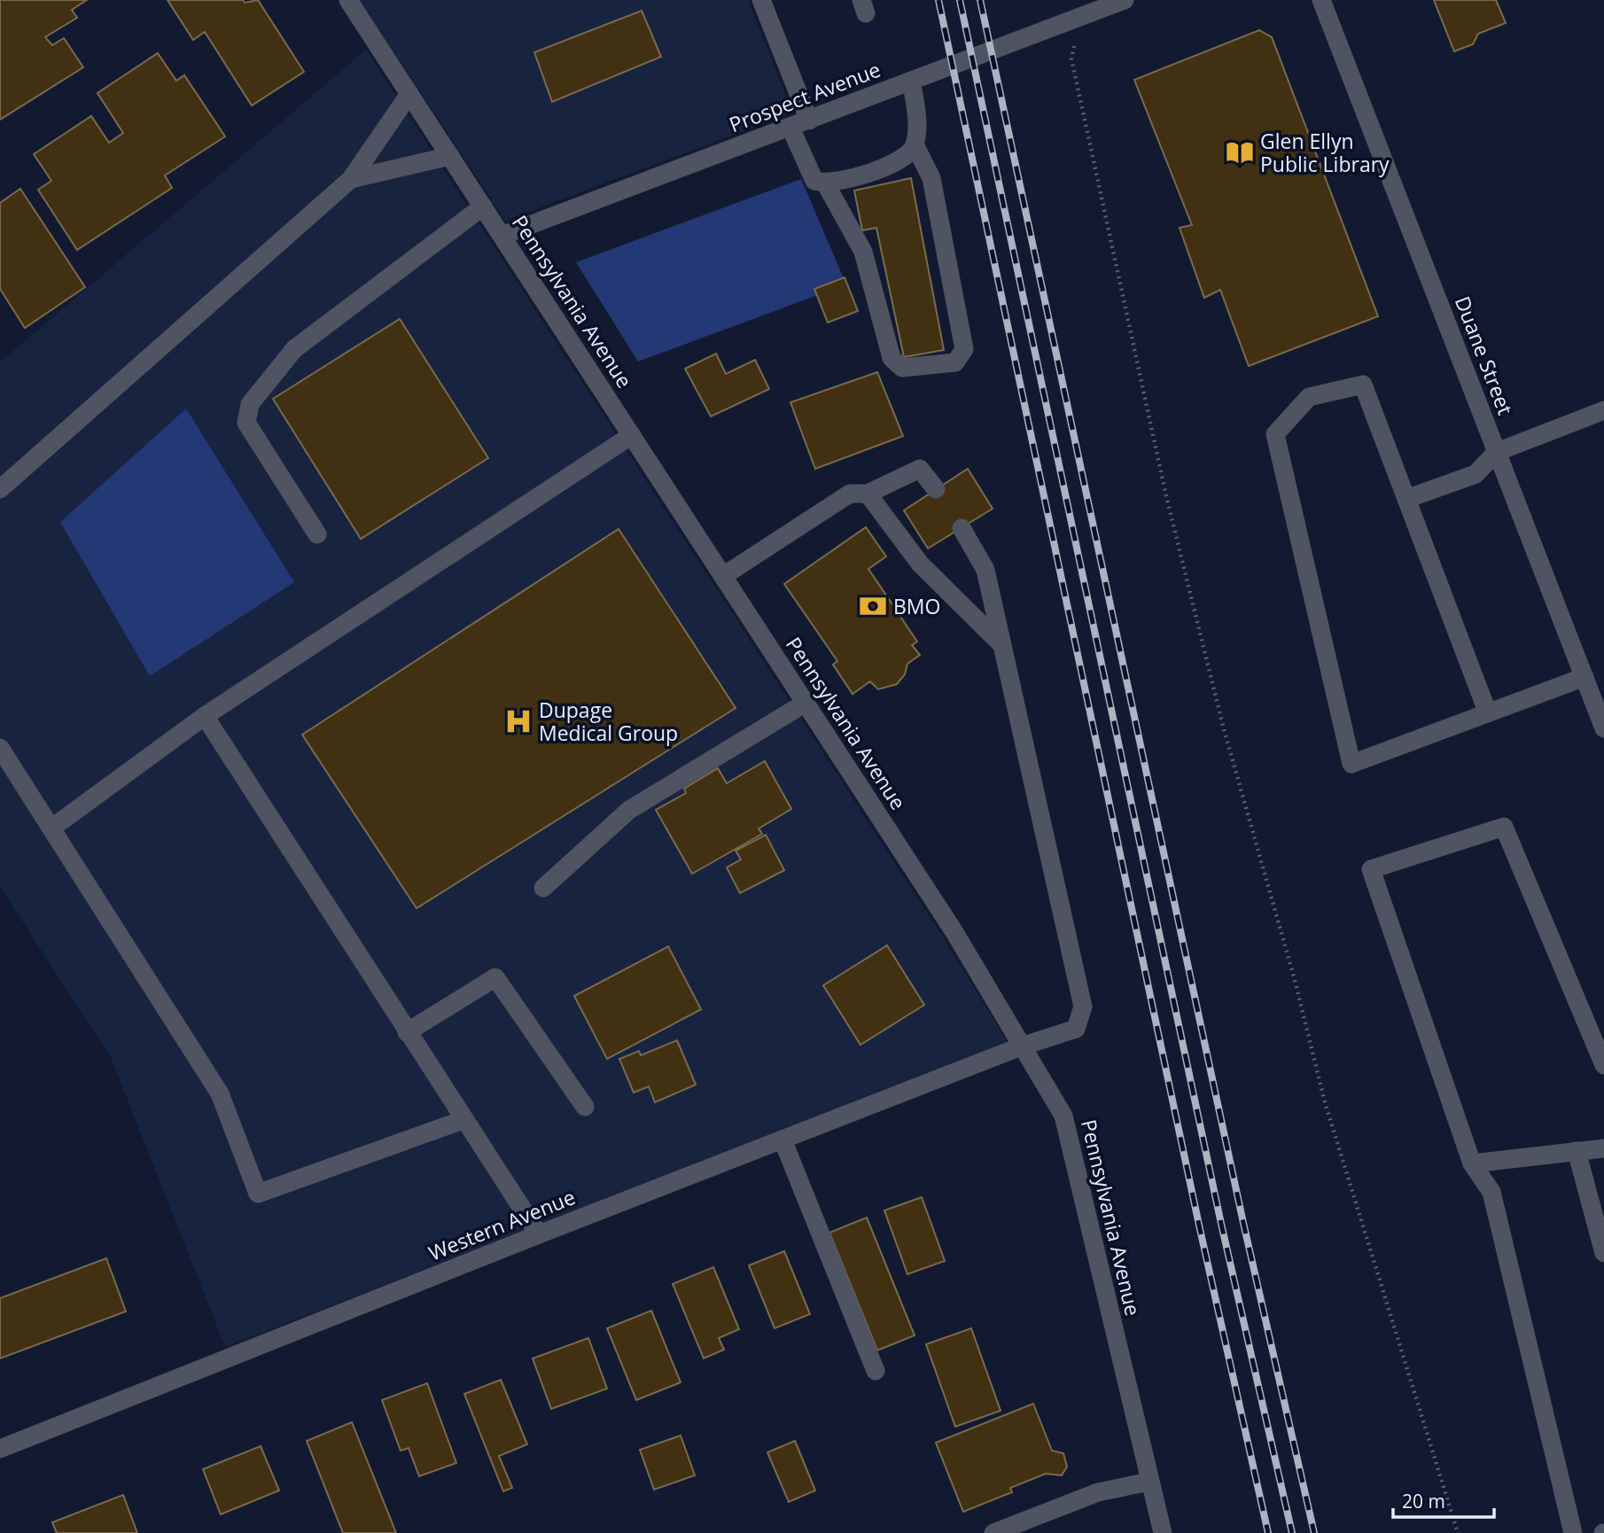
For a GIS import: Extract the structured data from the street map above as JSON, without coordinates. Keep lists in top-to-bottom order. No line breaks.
{"streets":{"street":["Prospect Avenue","Pennsylvania Avenue","Duane Street","Western Avenue"]},"crossings":[["Prospect Avenue","Pennsylvania Avenue"],["Pennsylvania Avenue","Western Avenue"]],"places":{"library":["Glen Ellyn Public Library"],"bank":["BMO"],"hospital":["Dupage Medical Group"]},"scale_bar":"20 m"}
